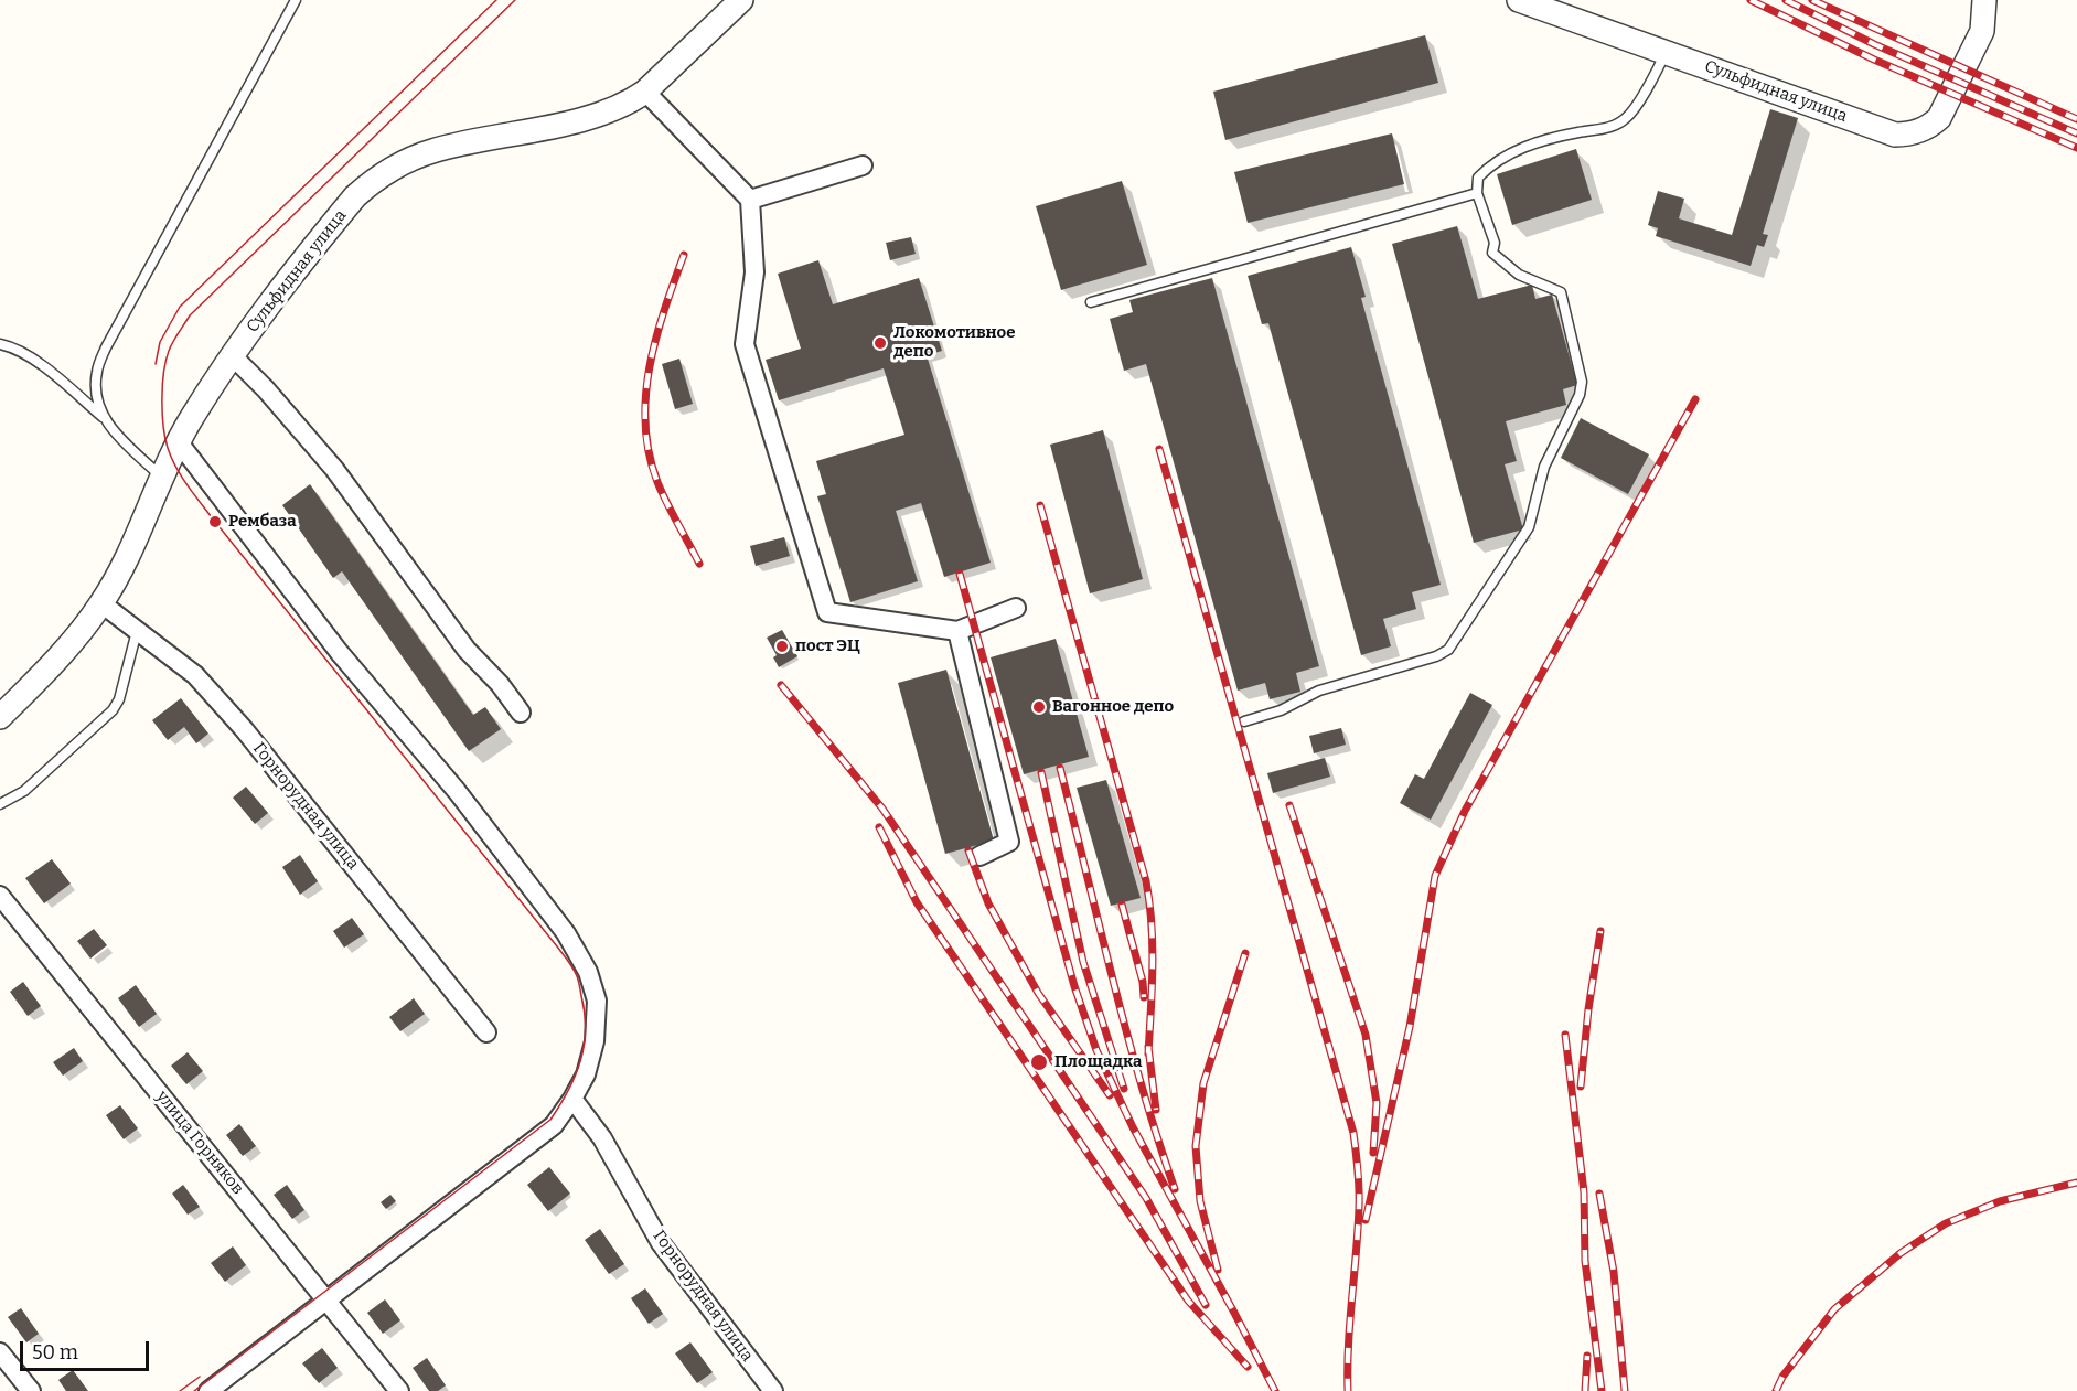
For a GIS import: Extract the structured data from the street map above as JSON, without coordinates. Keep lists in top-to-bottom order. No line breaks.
{"streets":{"street":["Сульфидная улица","Горнорудная улица","улица Горняков"]},"crossings":[["Сульфидная улица","Горнорудная улица"]],"places":["Локомотивное депо","Рембаза","пост ЭЦ","Вагонное депо","Площадка"],"scale_bar":"50 m"}
